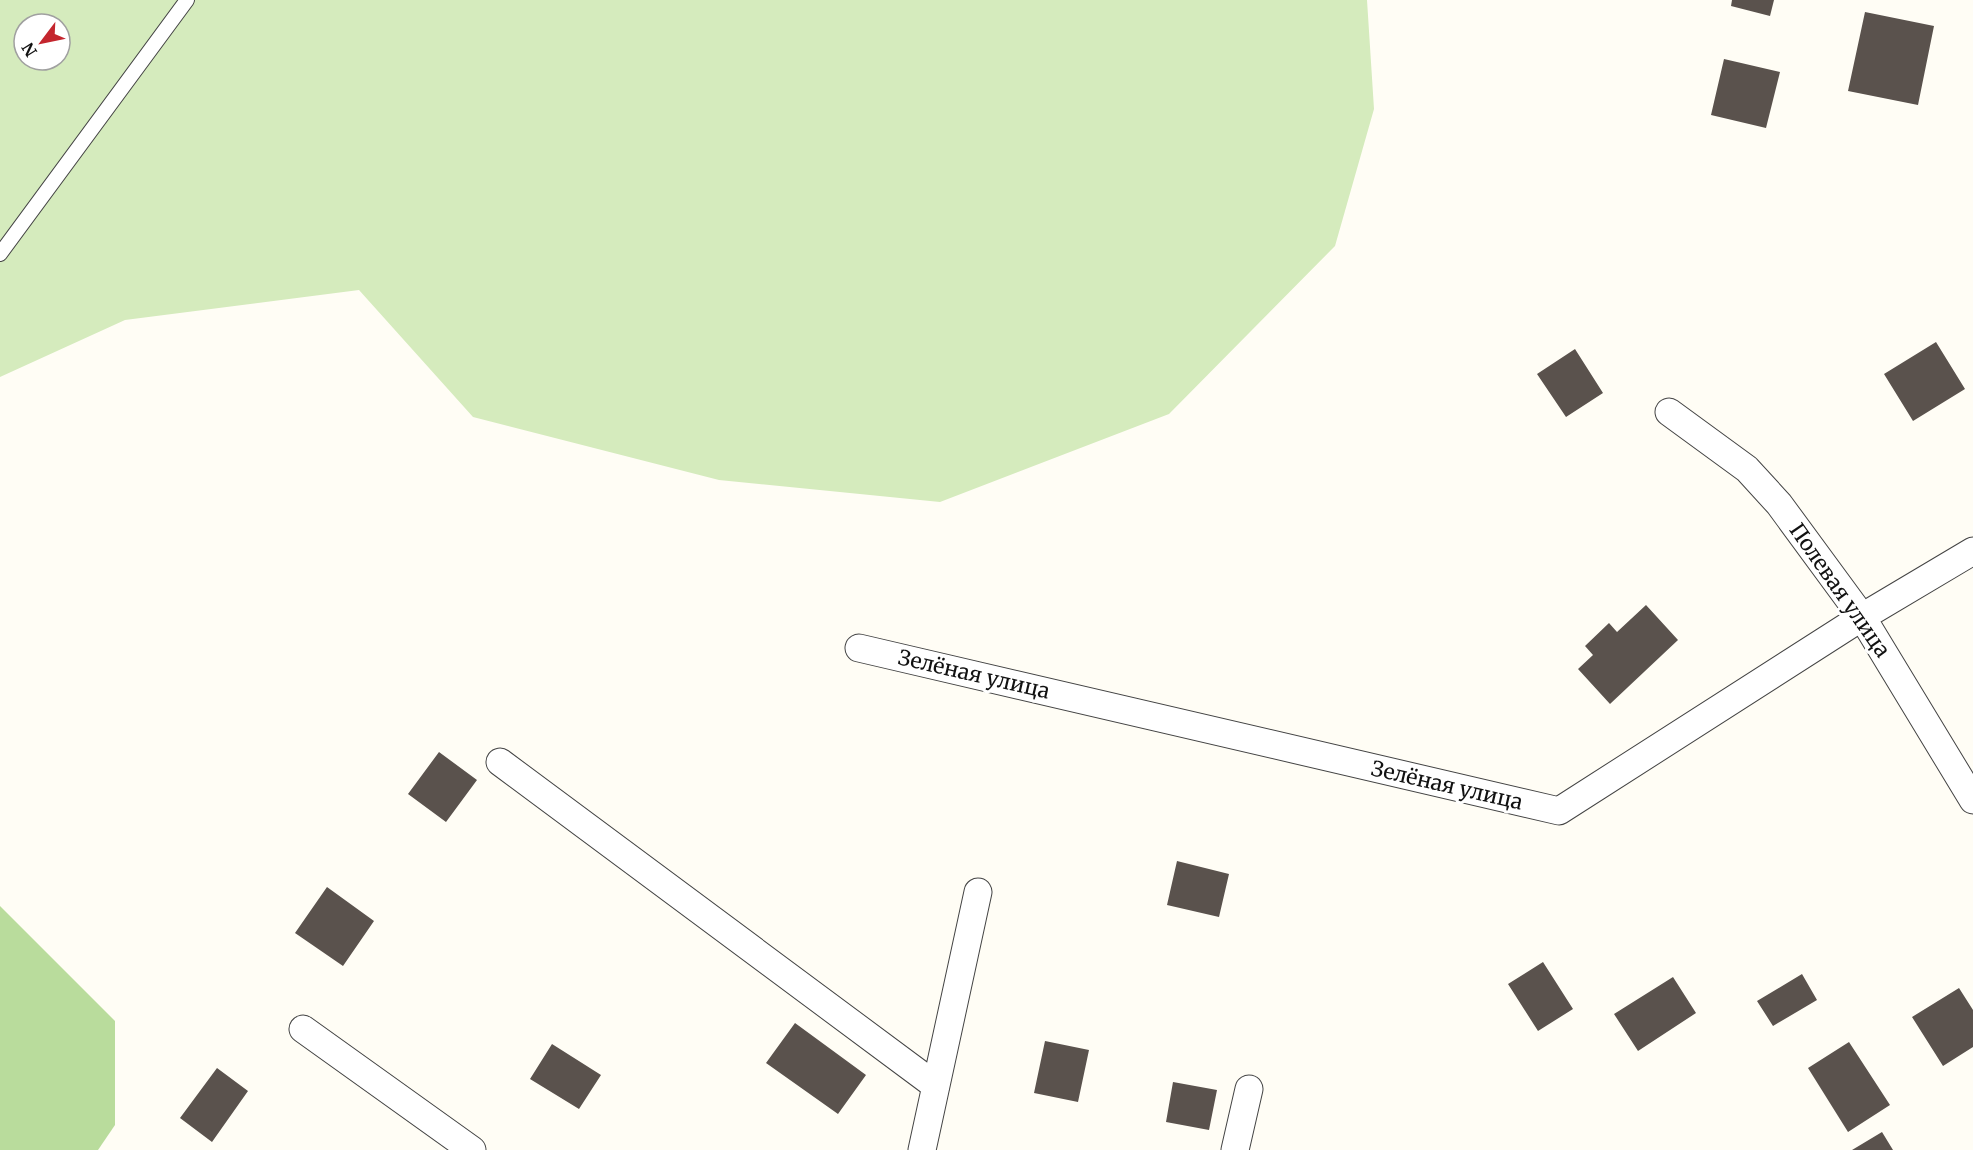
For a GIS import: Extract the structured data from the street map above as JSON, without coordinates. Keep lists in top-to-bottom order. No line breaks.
{"streets":{"street":["Полевая улица","Зелёная улица"]},"crossings":[["Полевая улица","Зелёная улица"]],"north":"bottom left"}
